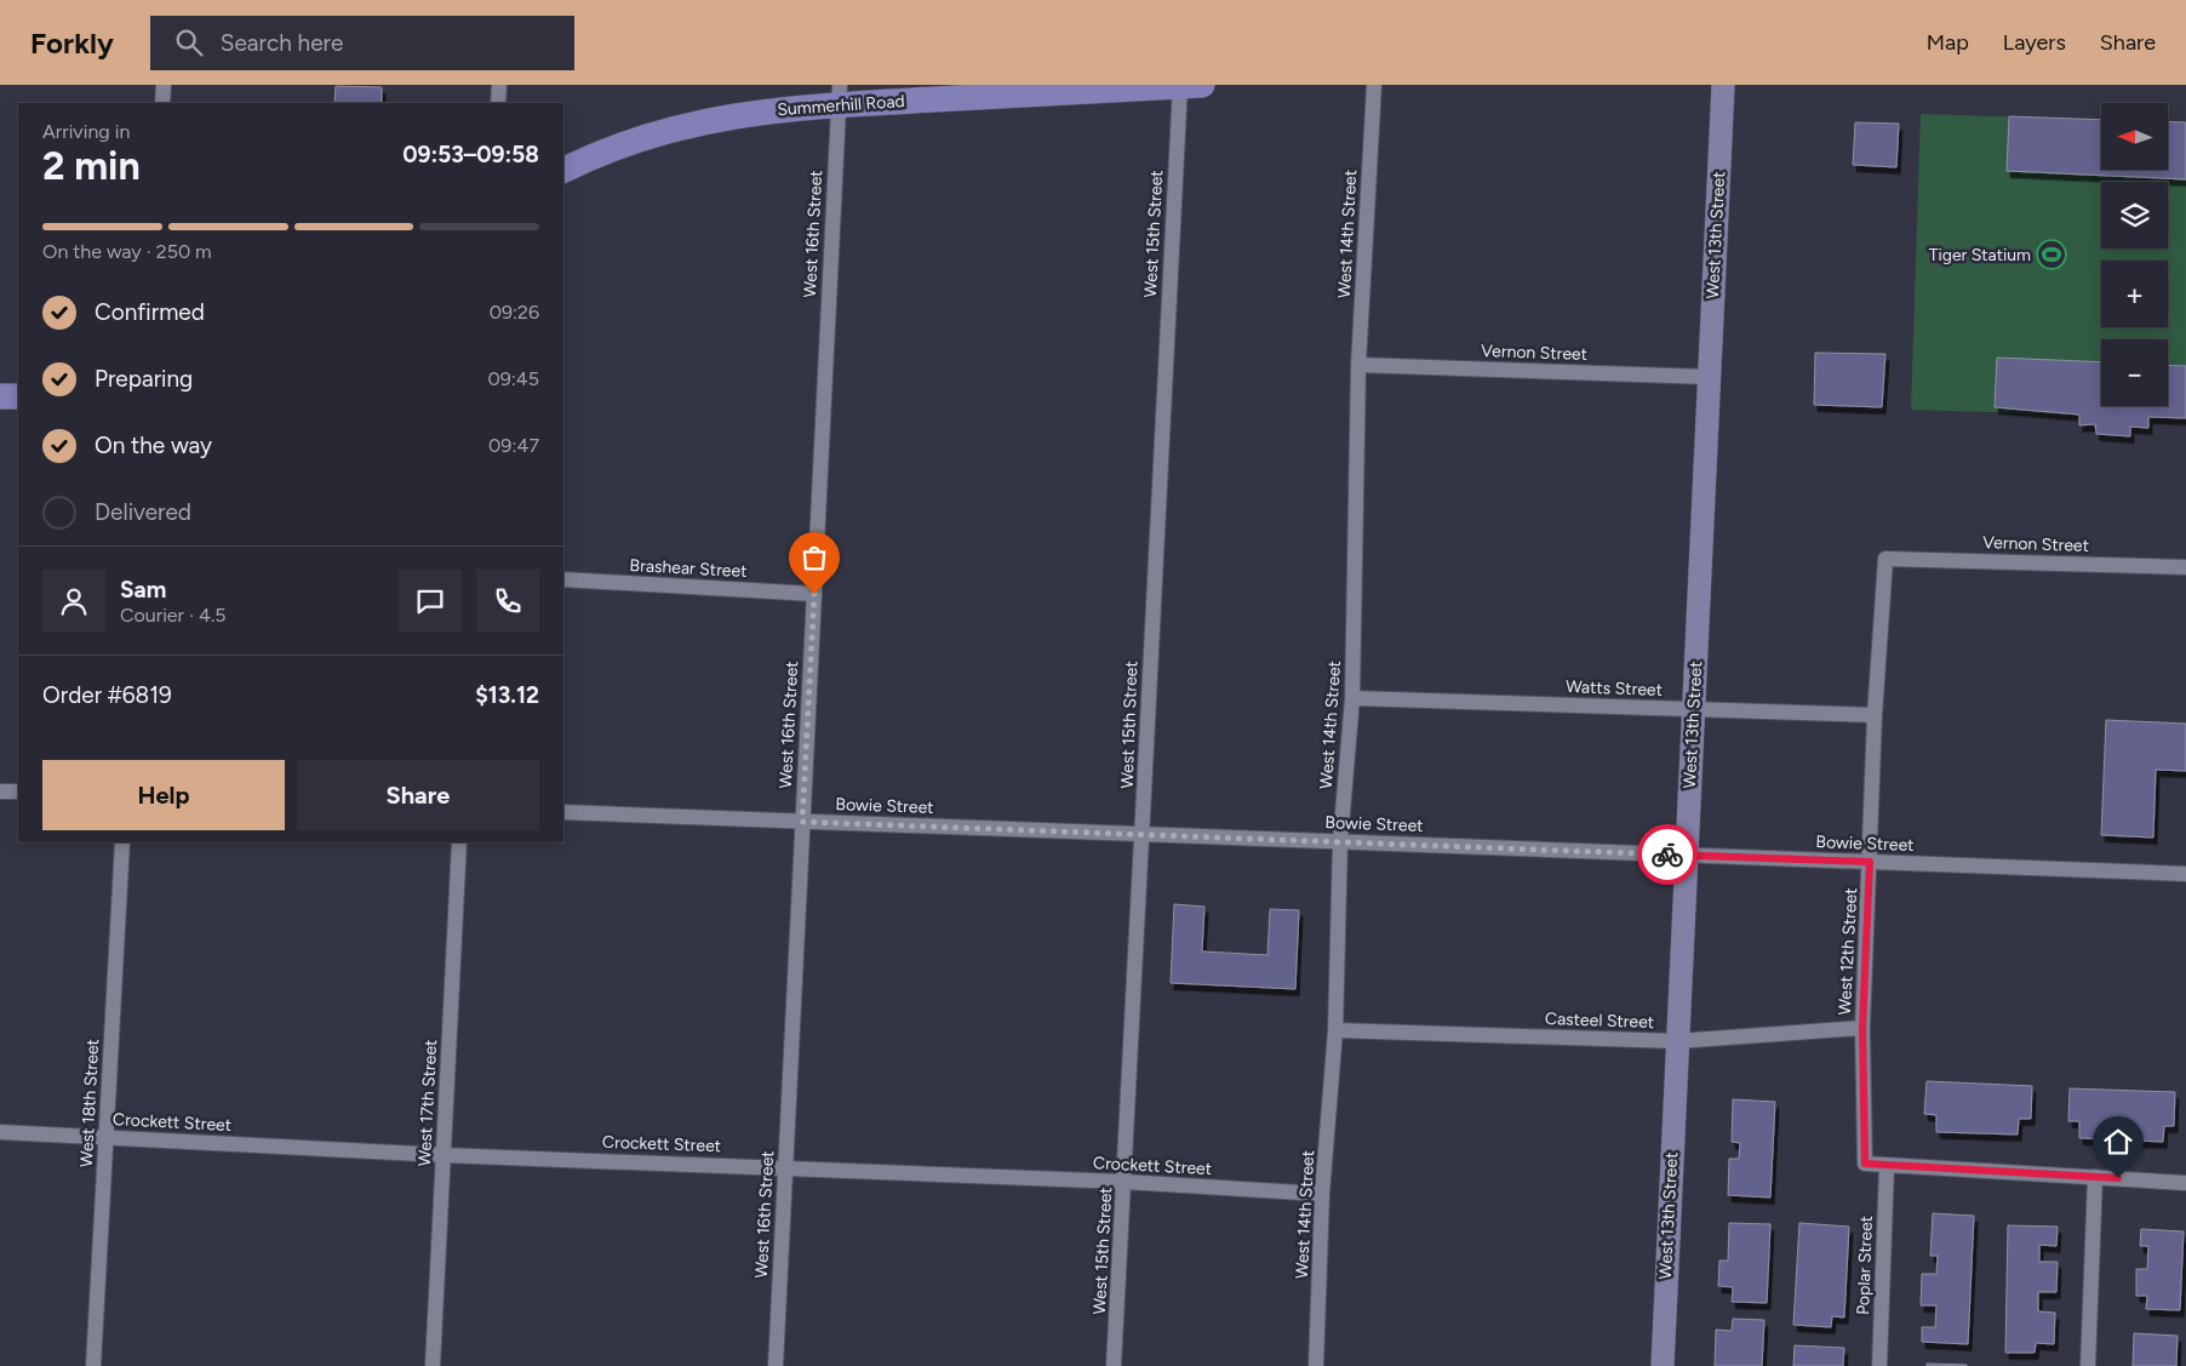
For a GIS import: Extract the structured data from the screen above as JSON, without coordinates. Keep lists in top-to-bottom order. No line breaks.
{"streets":{"main road":["Summerhill Road"],"street":["West 16th Street","West 15th Street","West 14th Street","West 13th Street","Vernon Street","Brashear Street","Watts Street","Bowie Street","West 12th Street","Casteel Street","West 18th Street","West 17th Street","Crockett Street","Poplar Street"]},"crossings":[["Summerhill Road","West 16th Street"],["Summerhill Road","West 15th Street"],["West 16th Street","Brashear Street"],["West 16th Street","Bowie Street"],["West 16th Street","Crockett Street"],["West 15th Street","Bowie Street"],["West 15th Street","Crockett Street"],["West 14th Street","Vernon Street"],["West 14th Street","Watts Street"],["West 14th Street","Bowie Street"],["West 14th Street","Casteel Street"],["West 14th Street","Crockett Street"],["West 13th Street","Vernon Street"],["West 13th Street","Watts Street"],["West 13th Street","Bowie Street"],["West 13th Street","Casteel Street"],["Vernon Street","West 12th Street"],["Watts Street","West 12th Street"],["Bowie Street","West 12th Street"],["West 12th Street","Casteel Street"],["West 12th Street","Poplar Street"],["West 18th Street","Crockett Street"],["West 17th Street","Crockett Street"]],"places":{"sports":["Tiger Statium"]},"north":"left","page":{"header":"Forkly","search":"Search here","nav":["Map","Layers","Share"],"map_buttons":["+","−"],"heading":["2 min","Arriving in","09:53–09:58"],"panel":["Sam","Courier · 4.5","Order #6819","$13.12"],"bar":"On the way · 250 m","list":[["Confirmed","09:26"],["Preparing","09:45"],["On the way","09:47"],"Delivered"],"buttons":["Help","Share"]}}
